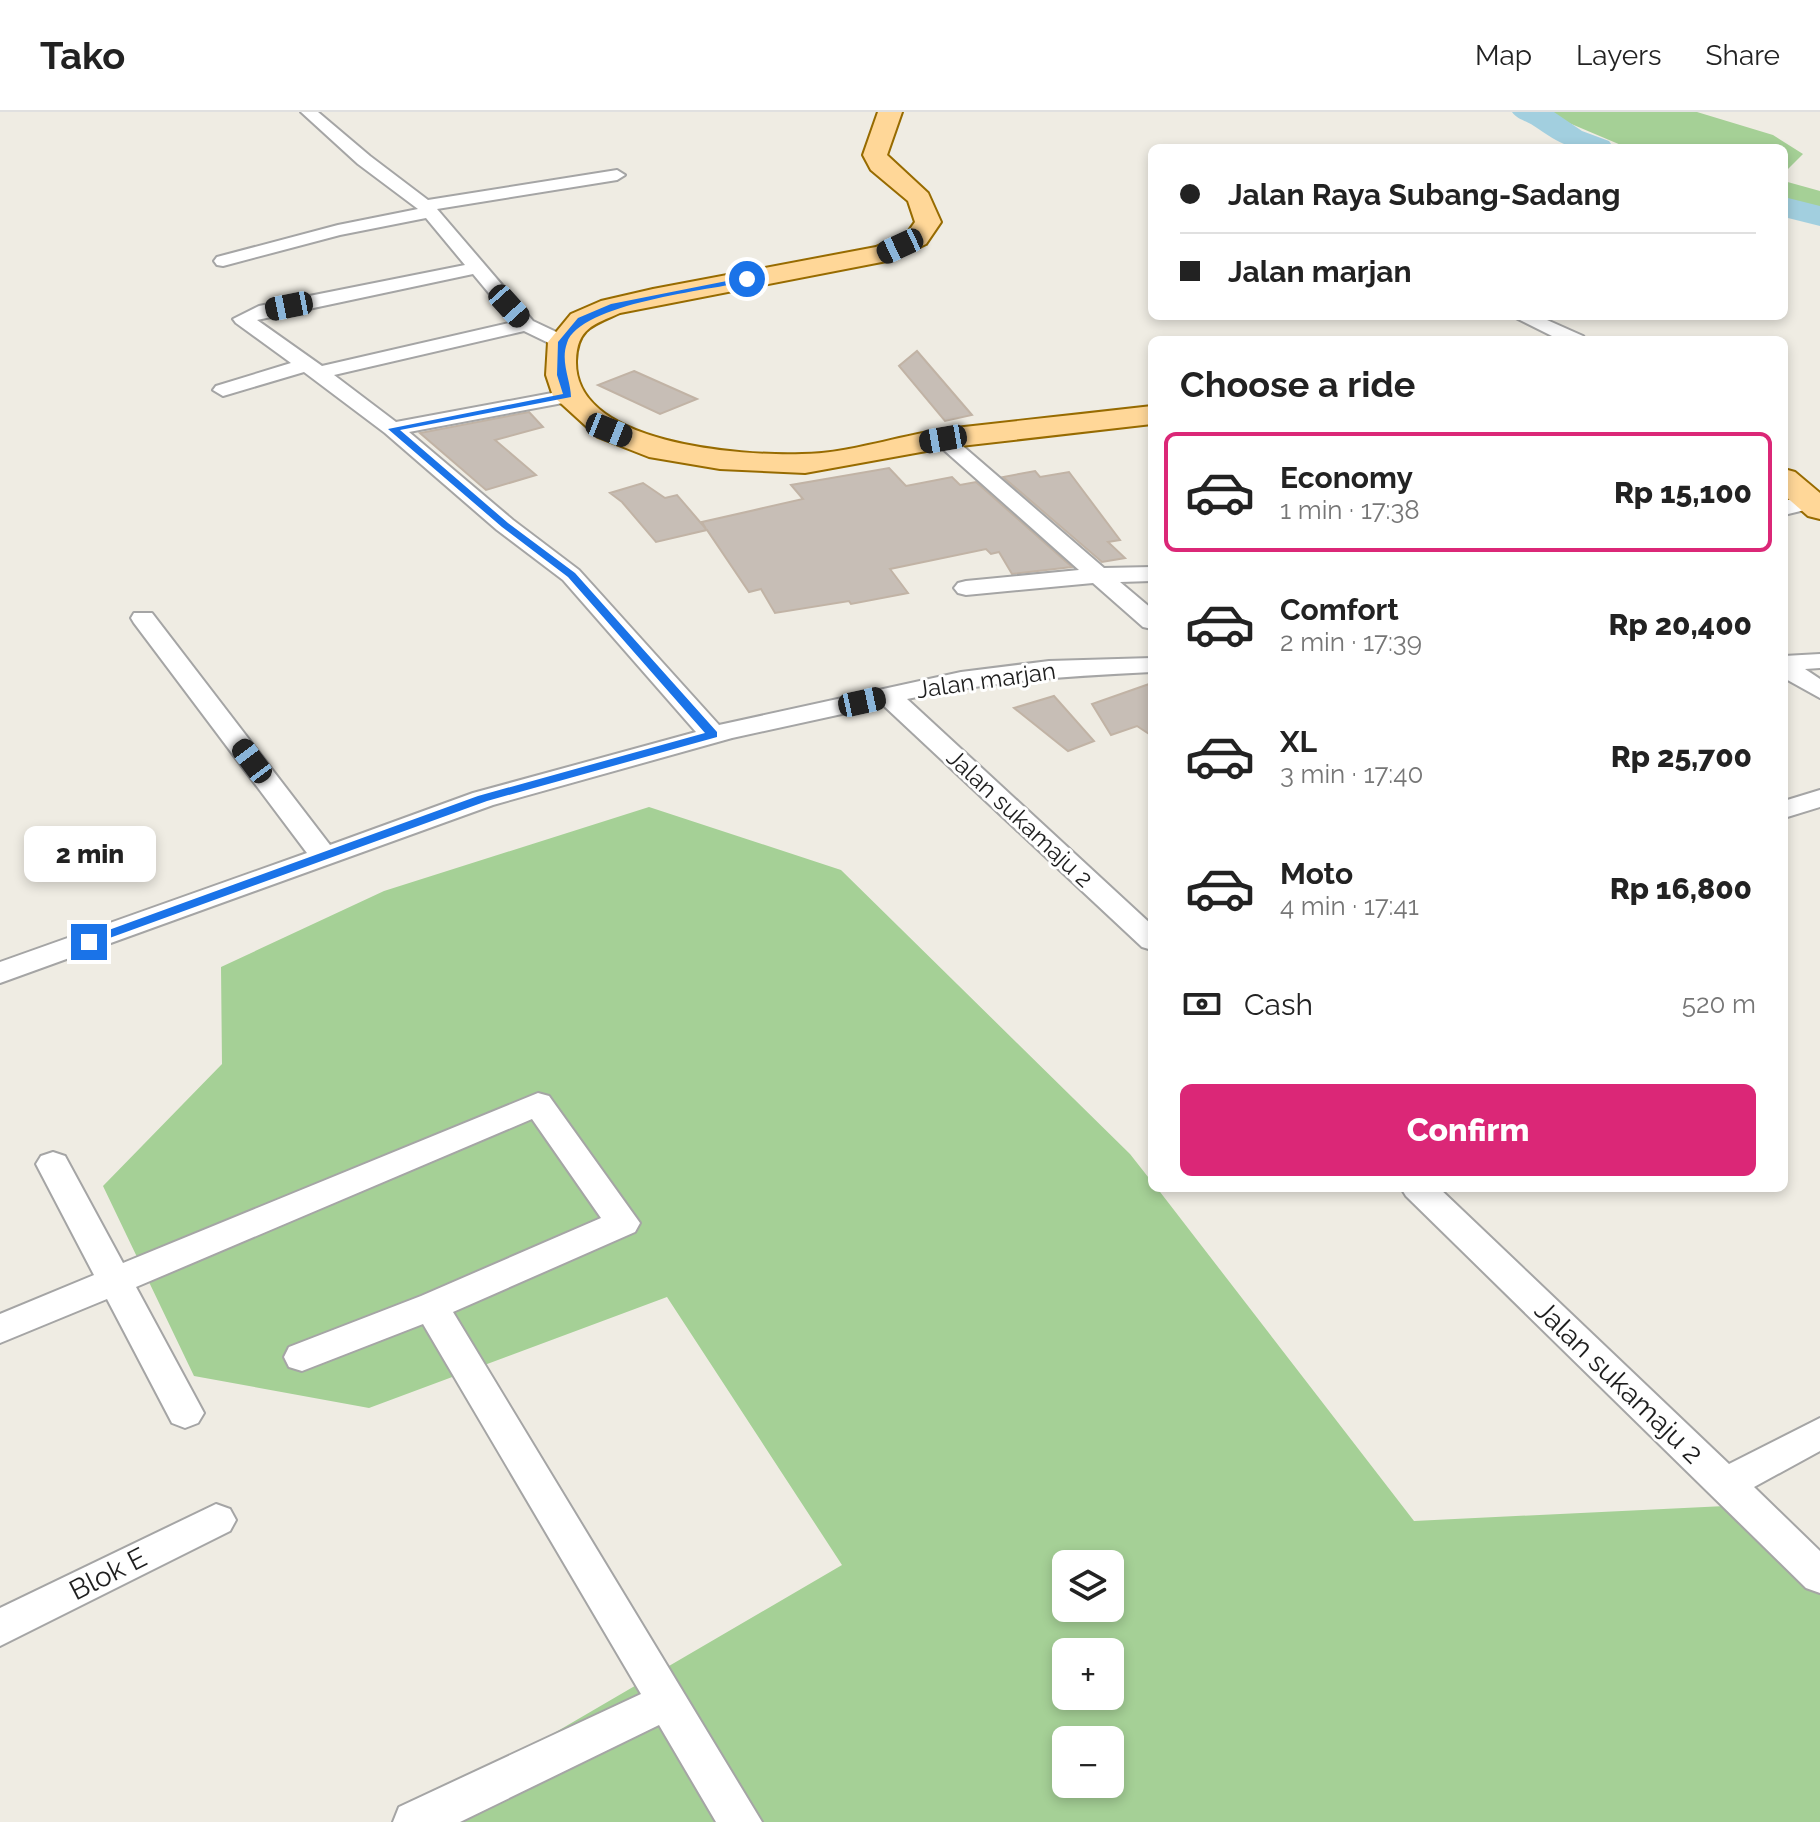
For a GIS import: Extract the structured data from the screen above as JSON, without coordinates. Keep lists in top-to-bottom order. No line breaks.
{"streets":{"street":["Jalan marjan","Jalan sukamaju 2","Blok E"]},"crossings":[["Jalan marjan","Jalan sukamaju 2"]],"page":{"header":"Tako","nav":["Map","Layers","Share"],"banner":["Jalan Raya Subang-Sadang","Jalan marjan"],"heading":"Choose a ride","list":[{"name":"Economy","note":"1 min · 17:38","value":"Rp 15,100"},{"name":"Comfort","note":"2 min · 17:39","value":"Rp 20,400"},{"name":"XL","note":"3 min · 17:40","value":"Rp 25,700"},{"name":"Moto","note":"4 min · 17:41","value":"Rp 16,800"}],"bubble":"2 min","pay":["Cash","520 m"],"buttons":"Confirm","map_buttons":["+","−"]}}
